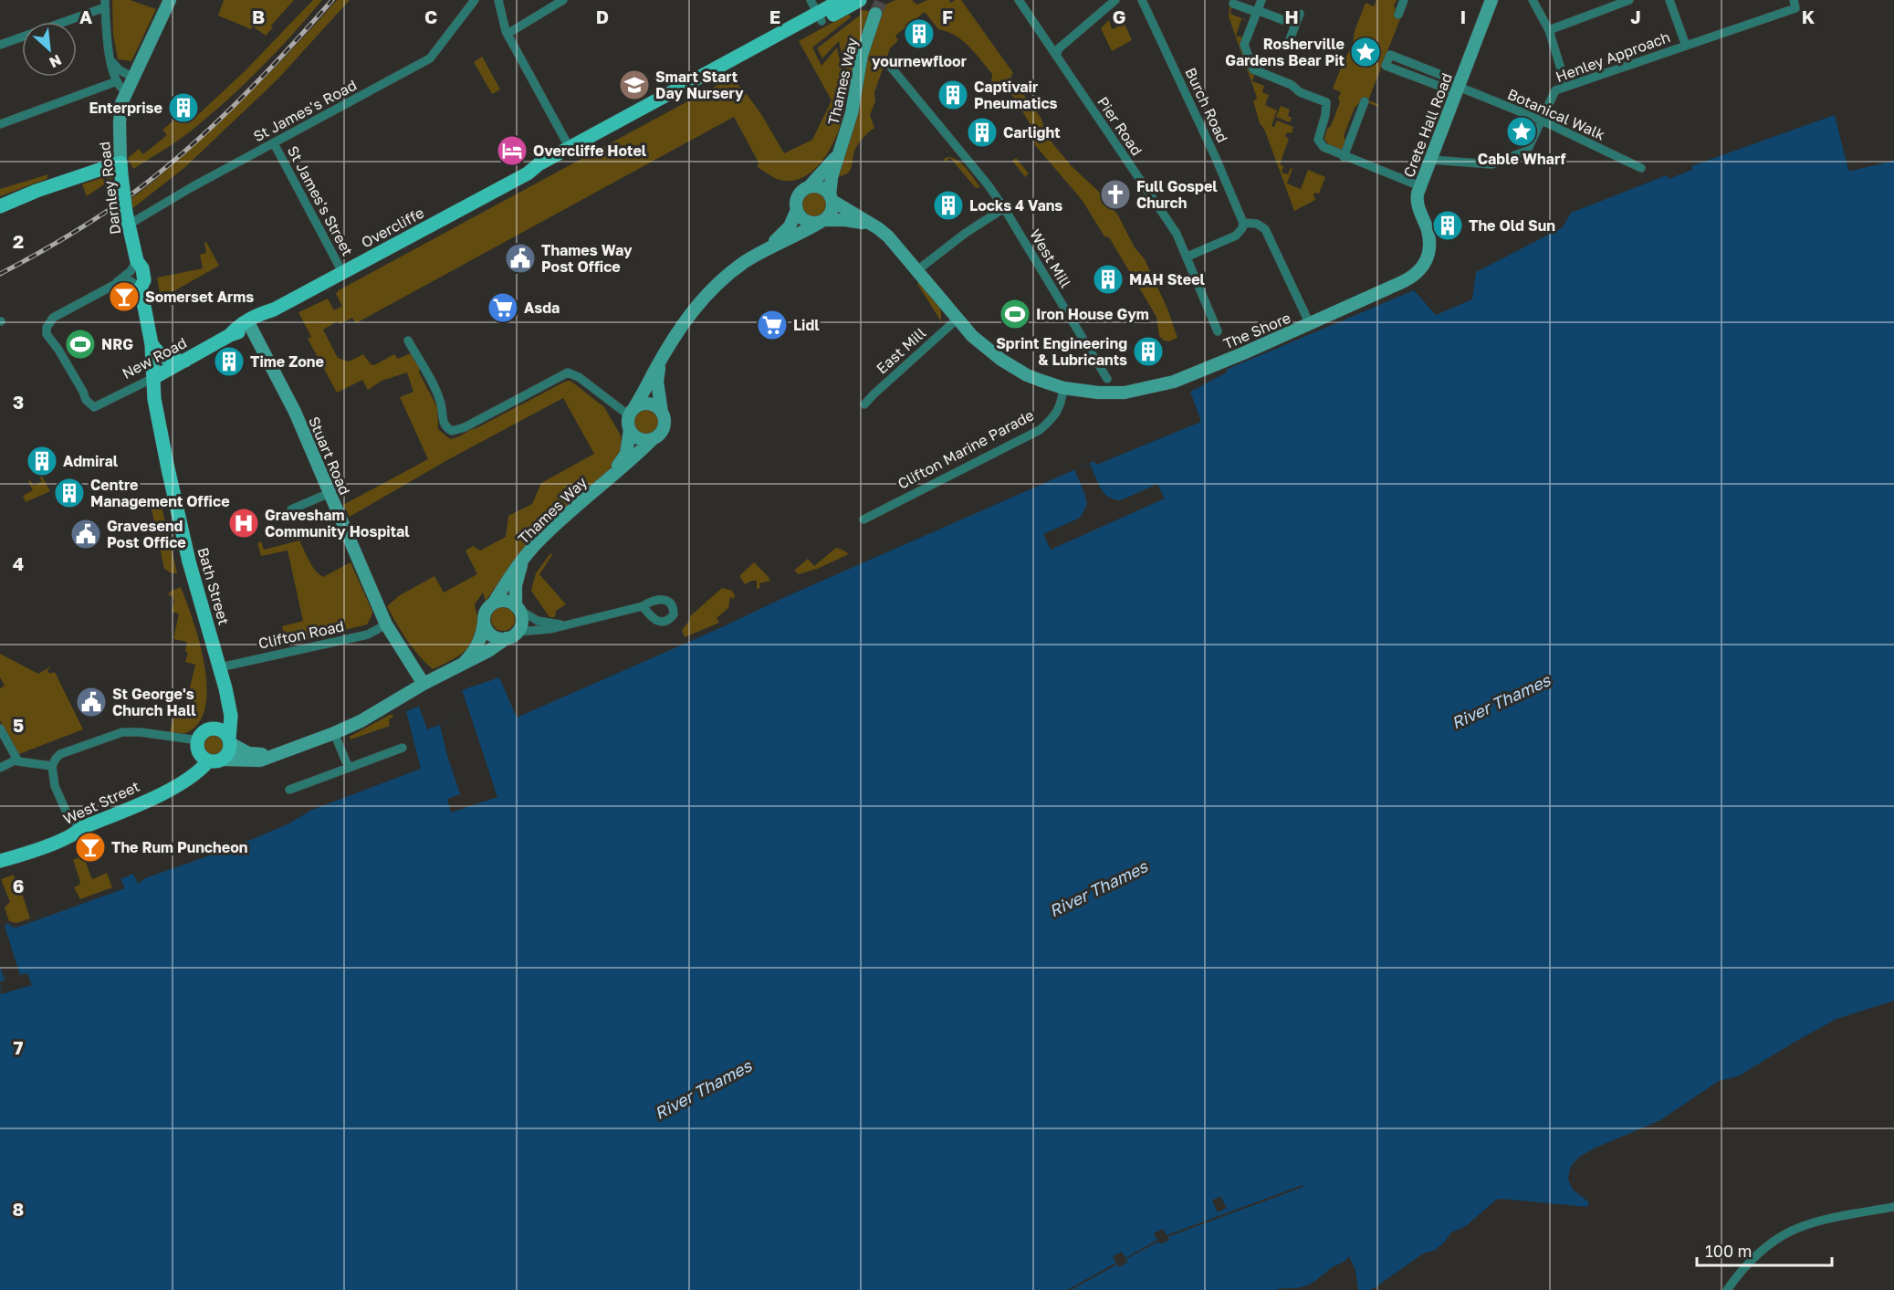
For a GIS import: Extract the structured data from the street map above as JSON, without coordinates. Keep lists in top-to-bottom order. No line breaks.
{"streets":{"main road":["Darnley Road","Overcliffe","New Road","Bath Street","West Street"],"street":["Henley Approach","Thames Way","Burch Road","St James's Road","Botanical Walk","Crete Hall Road","Pier Road","St James's Street","West Mill","The Shore","East Mill","Clifton Marine Parade","Stuart Road","Clifton Road"]},"crossings":[["Henley Approach","Botanical Walk"],["Henley Approach","Crete Hall Road"],["St James's Road","Darnley Road"],["St James's Road","St James's Street"],["Botanical Walk","Crete Hall Road"],["Crete Hall Road","The Shore"],["Darnley Road","Bath Street"],["St James's Street","Overcliffe"],["Overcliffe","New Road"],["The Shore","Clifton Marine Parade"],["New Road","Stuart Road"],["New Road","Bath Street"],["Stuart Road","Clifton Road"],["Bath Street","Clifton Road"],["Bath Street","West Street"]],"water":["River Thames"],"places":{"building":["yournewfloor","Captivair Pneumatics","Enterprise","Carlight","Locks 4 Vans","The Old Sun","MAH Steel","Sprint Engineering & Lubricants","Time Zone","Admiral","Centre Management Office"],"place":["Rosherville Gardens Bear Pit","Cable Wharf"],"school or university":["Smart Start Day Nursery"],"hotel":["Overcliffe Hotel"],"church":["Full Gospel Church"],"public building":["Thames Way Post Office","Gravesend Post Office","St George's Church Hall"],"bar":["Somerset Arms","The Rum Puncheon"],"supermarket":["Asda","Lidl"],"sports":["Iron House Gym","NRG"],"hospital":["Gravesham Community Hospital"]},"scale_bar":"100 m","north":"bottom right","grid":{"columns":["A","B","C","D","E","F","G","H","I","J","K"],"rows":["2","3","4","5","6","7","8"]}}
